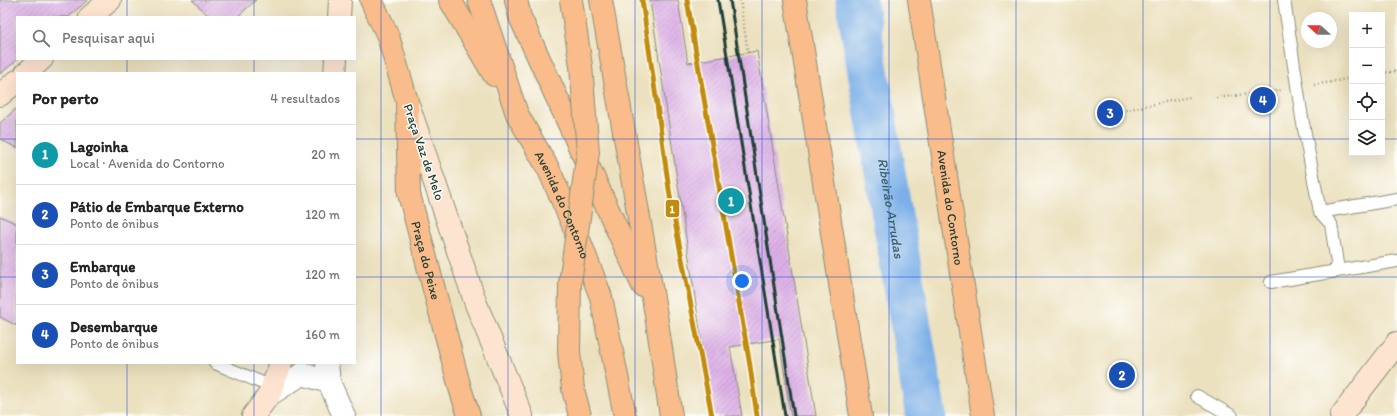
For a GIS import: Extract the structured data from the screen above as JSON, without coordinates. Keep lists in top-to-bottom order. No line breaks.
{"streets":{"main road":["Praça Vaz de Melo","Avenida do Contorno","Praça do Peixe"]},"crossings":[["Praça Vaz de Melo","Praça do Peixe"]],"water":["Ribeirão Arrudas"],"lines":["transit line 1"],"north":"left","page":{"map_buttons":["+","−"],"search":"Pesquisar aqui","heading":["Por perto","4 resultados"],"pins":["4","3","1","2"],"list":[{"mark":"1","name":"Lagoinha","note":"Local · Avenida do Contorno","value":"20 m"},{"mark":"2","name":"Pátio de Embarque Externo","note":"Ponto de ônibus","value":"120 m"},{"mark":"3","name":"Embarque","note":"Ponto de ônibus","value":"120 m"},{"mark":"4","name":"Desembarque","note":"Ponto de ônibus","value":"160 m"}]}}
